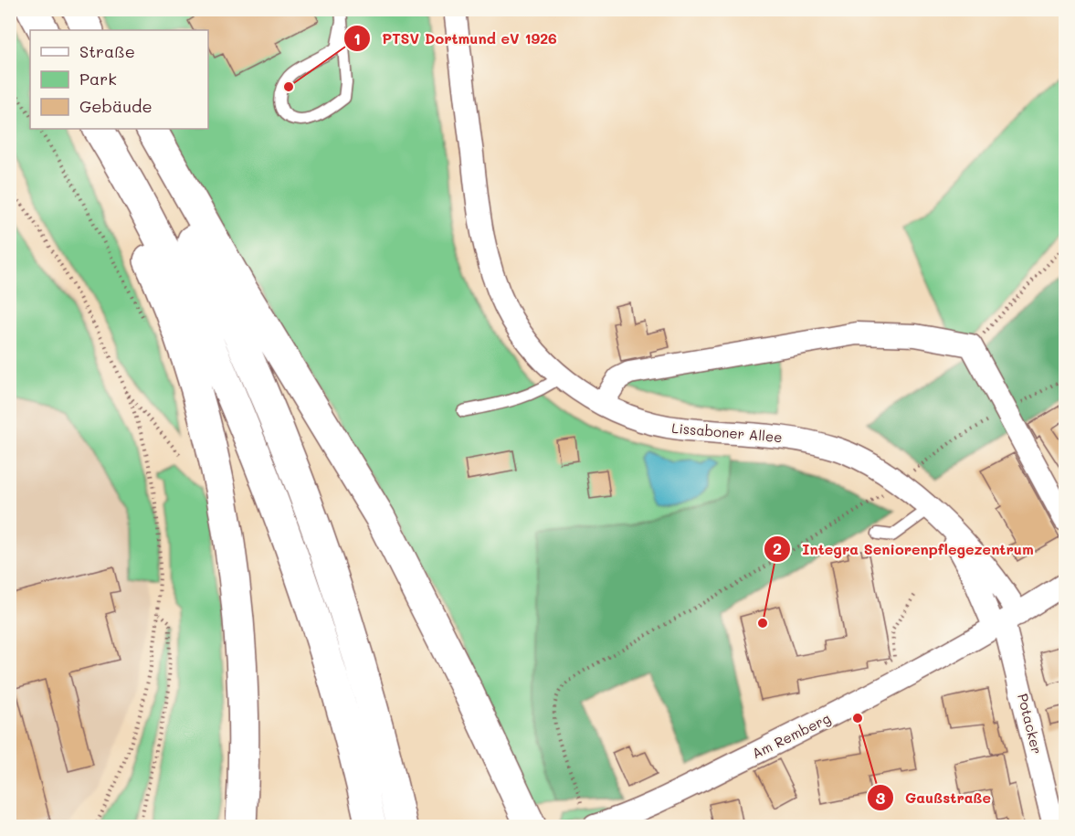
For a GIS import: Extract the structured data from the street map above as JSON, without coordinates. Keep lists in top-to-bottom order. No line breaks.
{"streets":{"street":["Lissaboner Allee","Potacker","Am Remberg"]},"crossings":[["Lissaboner Allee","Potacker"],["Lissaboner Allee","Am Remberg"],["Potacker","Am Remberg"]],"places":["PTSV Dortmund eV 1926","Integra Seniorenpflegezentrum","Gaußstraße"],"legend":["Straße","Park","Gebäude"]}
